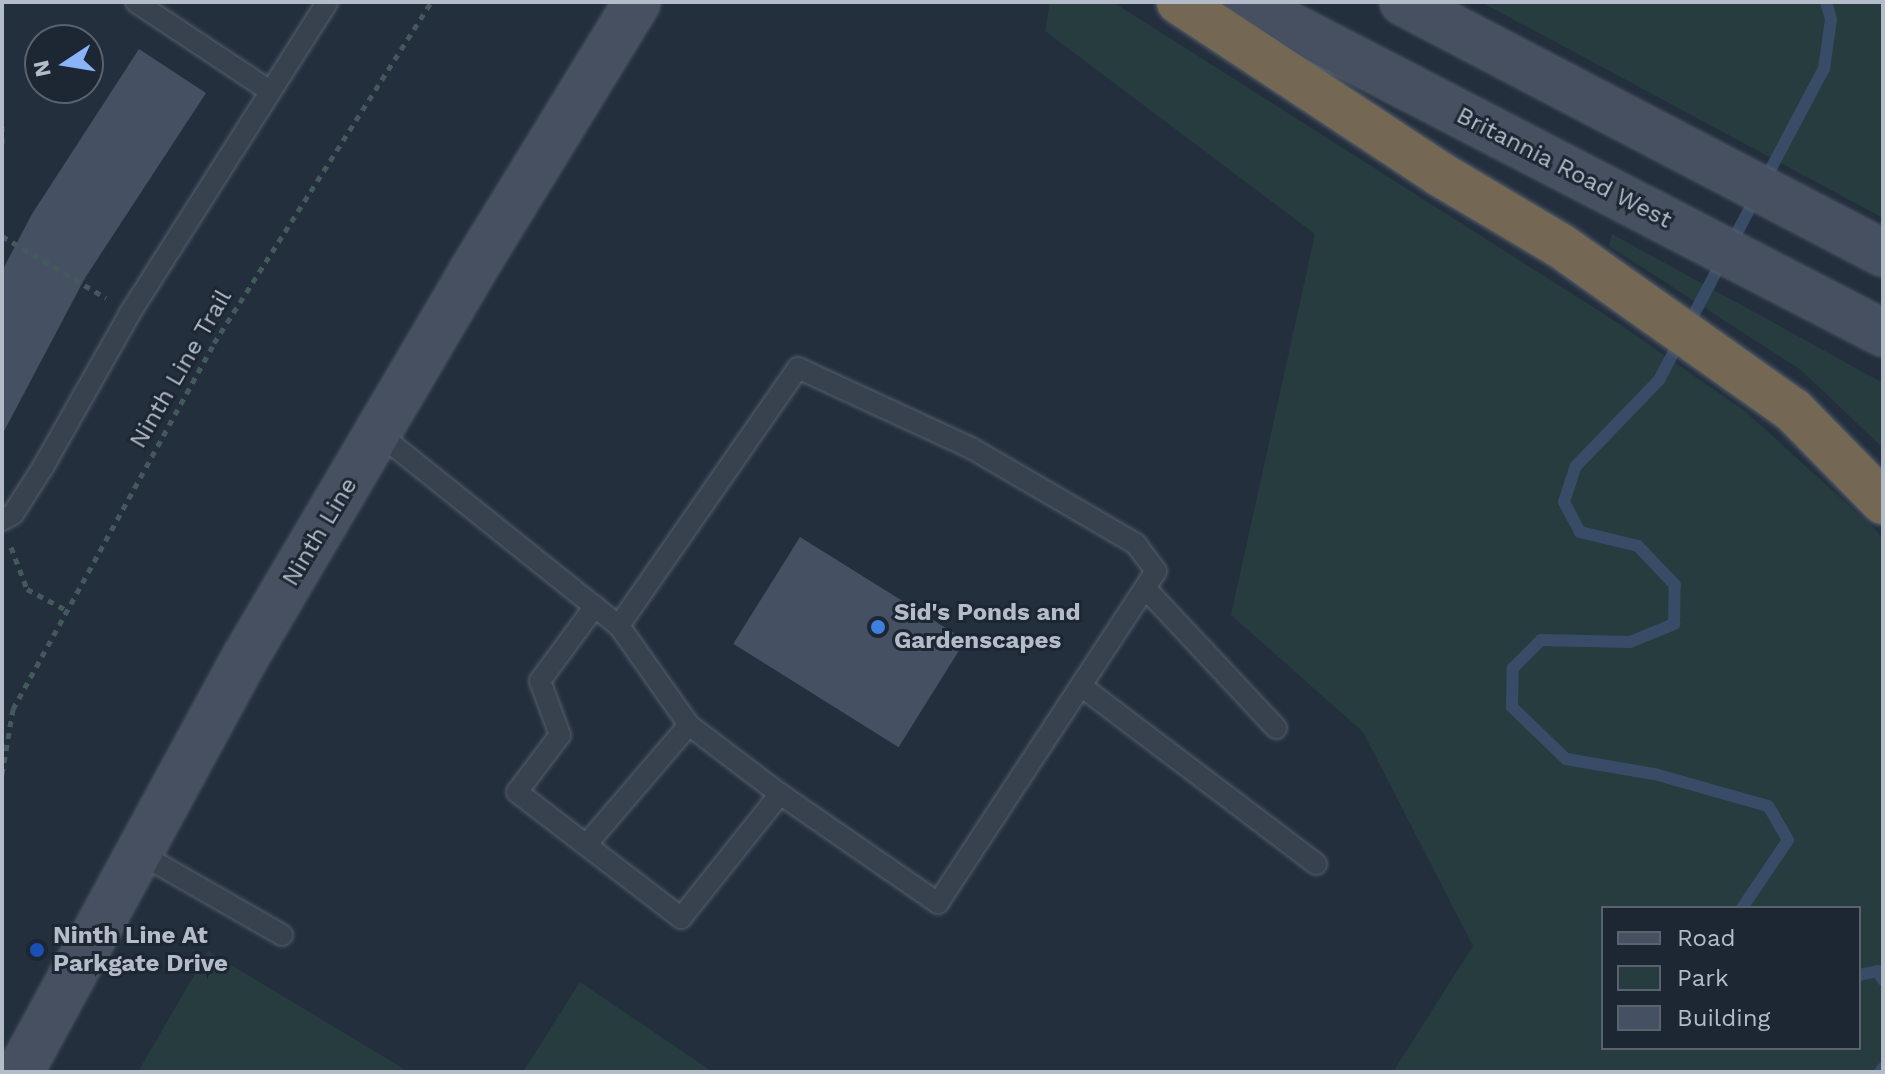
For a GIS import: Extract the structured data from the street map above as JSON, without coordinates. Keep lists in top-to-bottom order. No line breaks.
{"streets":{"main road":["Britannia Road West","Ninth Line"],"path":["Ninth Line Trail"]},"places":["Sid's Ponds and Gardenscapes","Ninth Line At Parkgate Drive"],"legend":["Road","Park","Building"],"north":"left"}
